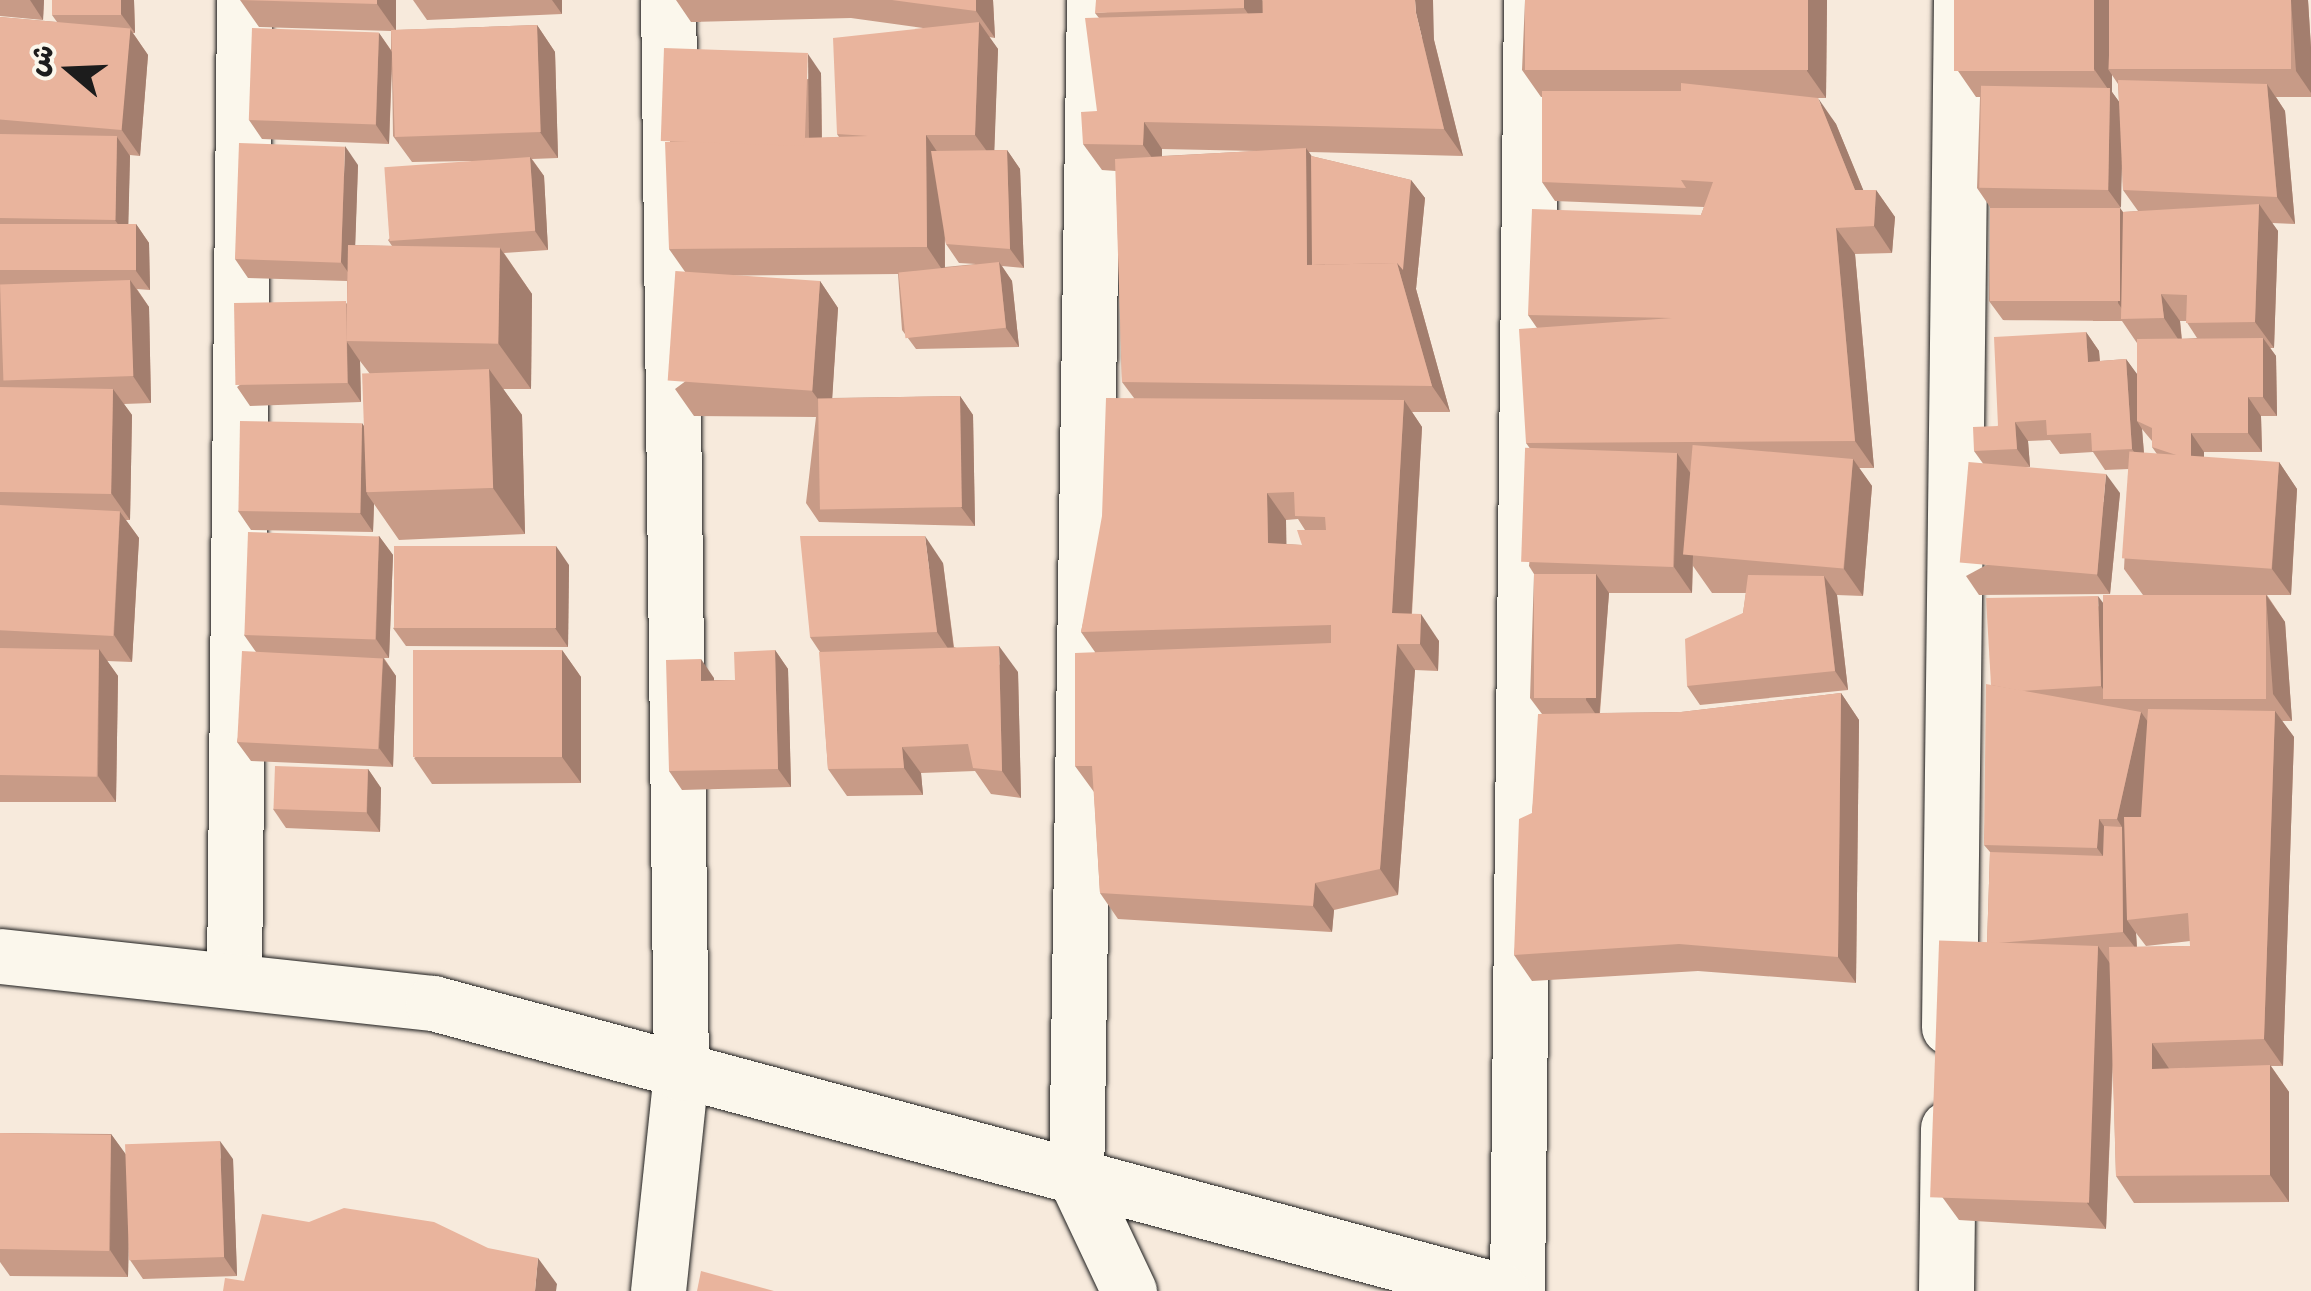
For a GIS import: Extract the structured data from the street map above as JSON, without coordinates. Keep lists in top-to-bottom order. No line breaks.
{"north":"left"}
